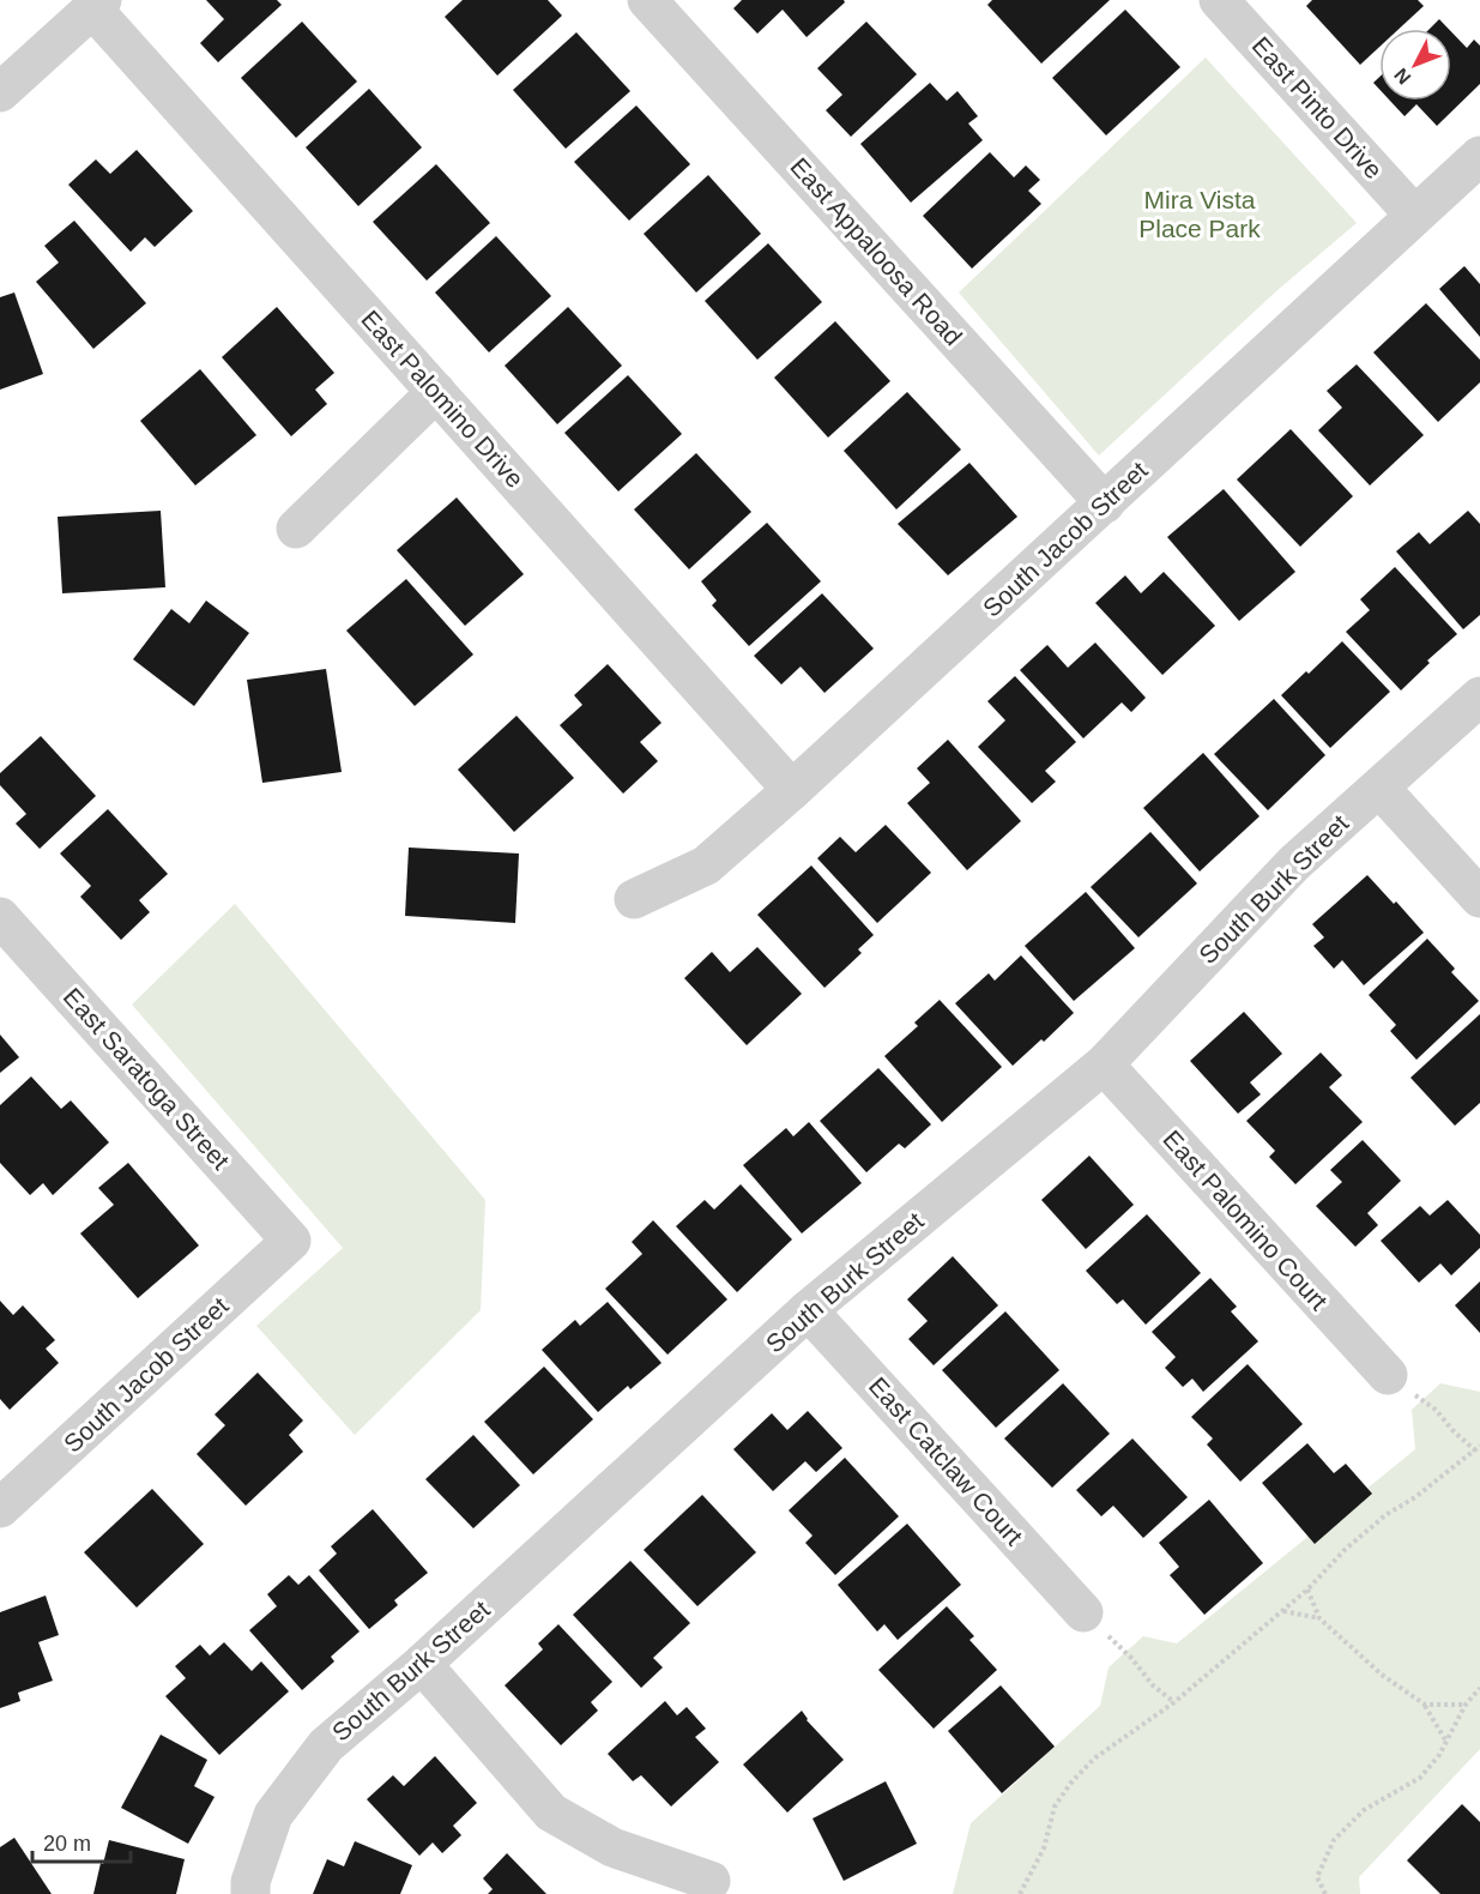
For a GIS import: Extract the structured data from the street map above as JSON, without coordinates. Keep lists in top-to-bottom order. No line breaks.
{"streets":{"street":["East Pinto Drive","East Appaloosa Road","East Palomino Drive","South Jacob Street","South Burk Street","East Saratoga Street","East Palomino Court","East Catclaw Court"]},"crossings":[["East Pinto Drive","South Jacob Street"],["East Appaloosa Road","South Jacob Street"],["East Palomino Drive","South Jacob Street"],["South Jacob Street","East Saratoga Street"],["South Burk Street","East Palomino Court"],["South Burk Street","East Catclaw Court"]],"parks":["Mira Vista Place Park"],"scale_bar":"20 m","north":"bottom left"}
